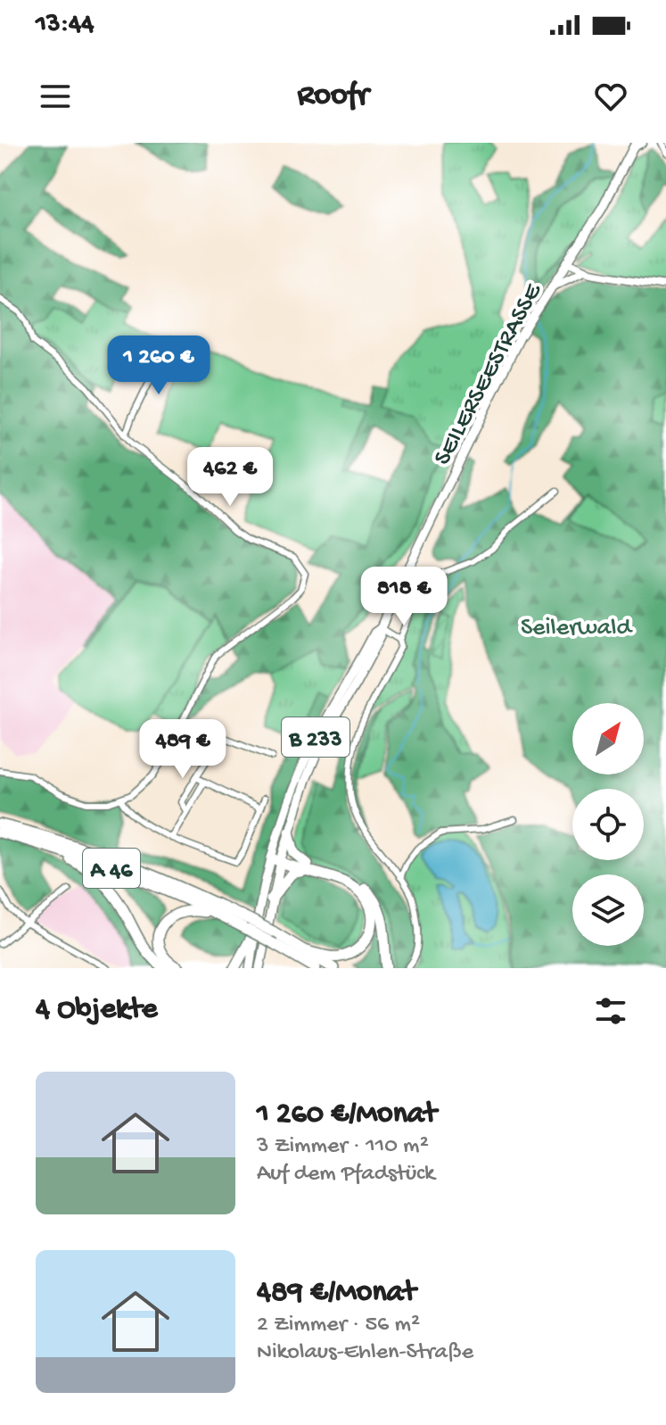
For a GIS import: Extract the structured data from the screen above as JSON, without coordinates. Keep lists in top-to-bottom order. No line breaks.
{"streets":{"highway":["A 46"],"main road":["SEILERSEESTRASSE","B 233"]},"crossings":[["SEILERSEESTRASSE","A 46"]],"parks":["Seilerwald"],"north":"top right","page":{"status":"13:44","header":"Roofr","price":["1 260 €","462 €","818 €","489 €"],"heading":"4 Objekte","list":[{"name":"1 260 €/Monat","note":"3 Zimmer · 110 m² · Auf dem Pfadstück"},{"name":"489 €/Monat","note":"2 Zimmer · 56 m² · Nikolaus-Ehlen-Straße"}]}}
